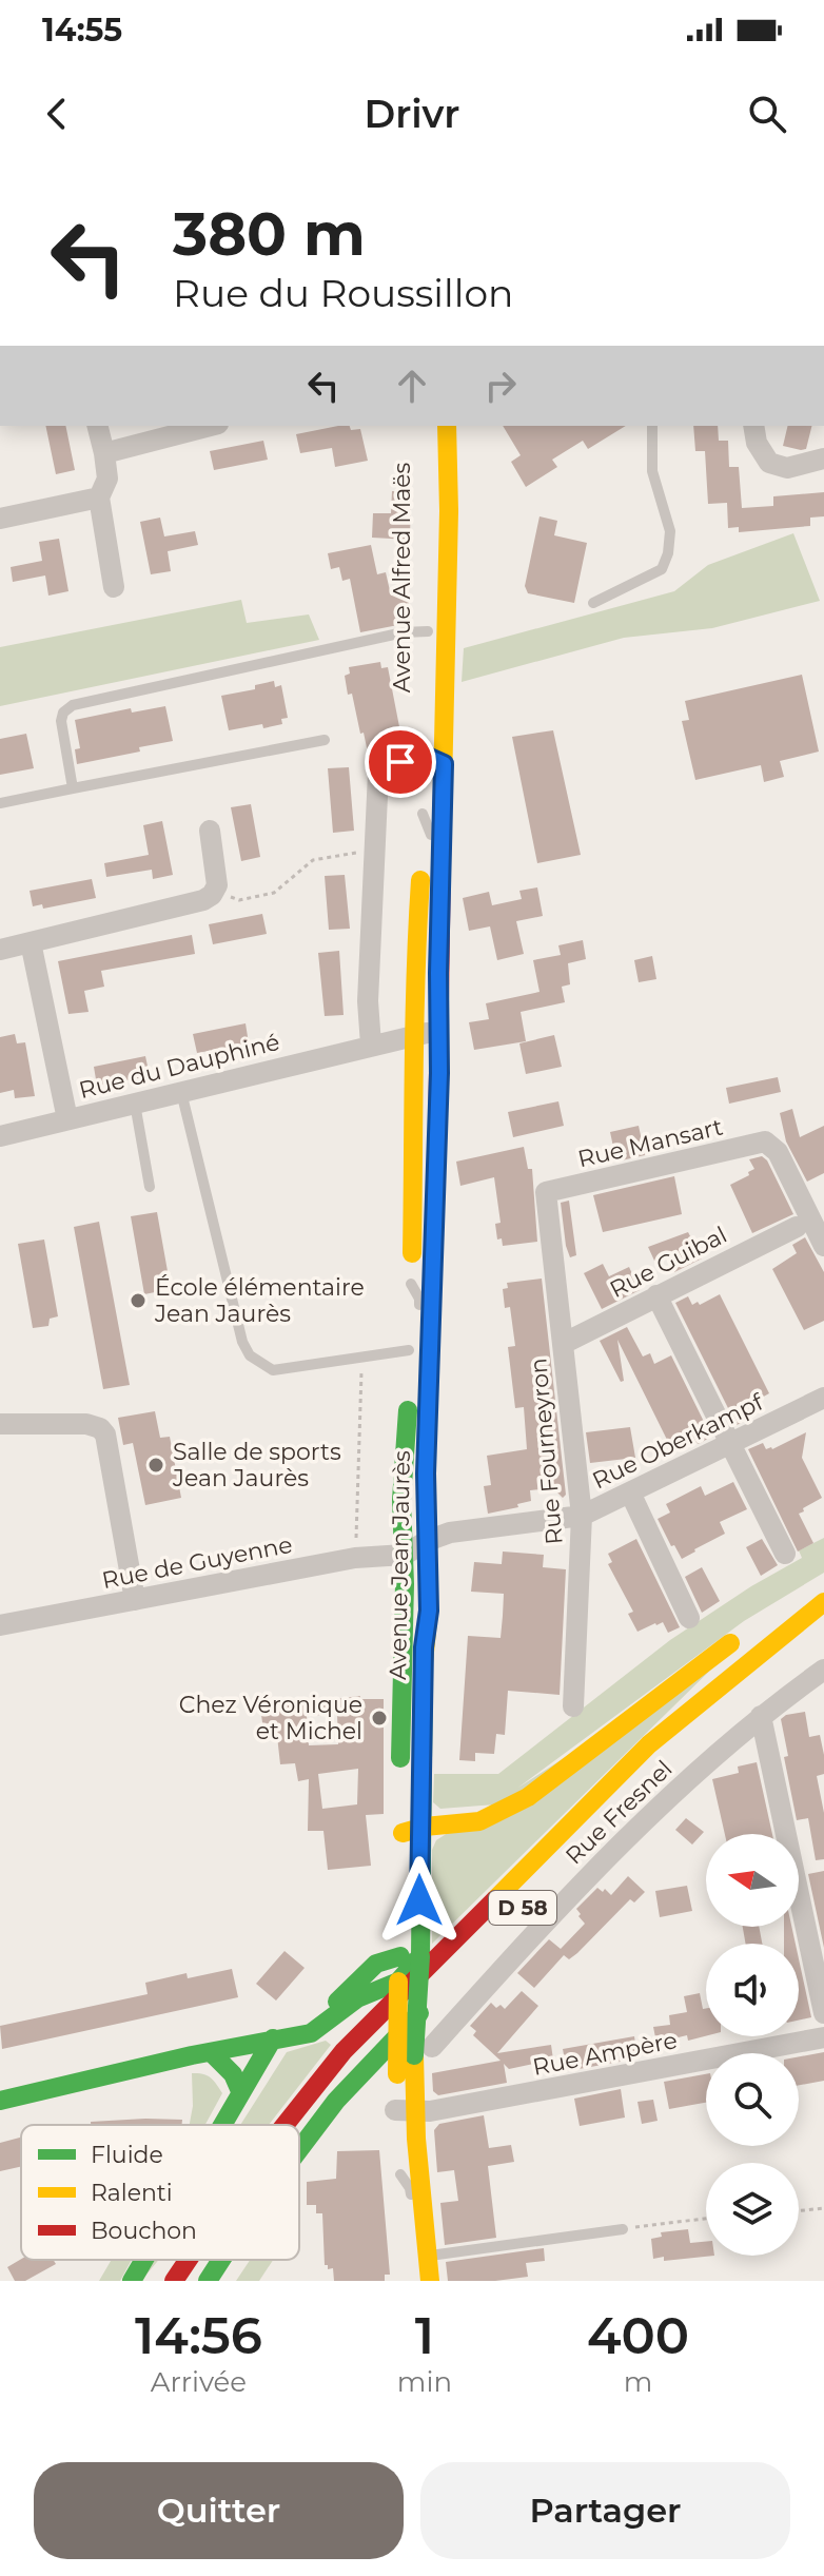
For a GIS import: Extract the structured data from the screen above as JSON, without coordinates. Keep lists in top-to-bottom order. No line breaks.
{"streets":{"main road":["Avenue Alfred Maës","Avenue Jean Jaurès","D 58"],"street":["Rue du Dauphiné","Rue Mansart","Rue Guibal","Rue Oberkampf","Rue Fourneyron","Rue de Guyenne","Rue Fresnel","Rue Ampère"]},"crossings":[["Avenue Alfred Maës","Rue du Dauphiné"],["Avenue Alfred Maës","Avenue Jean Jaurès"],["Rue du Dauphiné","Avenue Jean Jaurès"],["Rue Mansart","Rue Guibal"],["Rue Mansart","Rue Fourneyron"],["Rue Guibal","Rue Fourneyron"],["Rue Oberkampf","Rue Fourneyron"],["Rue Oberkampf","Rue de Guyenne"],["Rue Oberkampf","Avenue Jean Jaurès"],["Rue de Guyenne","Avenue Jean Jaurès"],["Avenue Jean Jaurès","Rue Fresnel"],["Avenue Jean Jaurès","Rue Ampère"]],"places":["École élémentaire Jean Jaurès","Salle de sports Jean Jaurès","Chez Véronique et Michel"],"legend":["Fluide","Ralenti","Bouchon"],"north":"left","page":{"status":"14:55","header":"Drivr","turn":["380 m","Rue du Roussillon"],"eta":["14:56","Arrivée","1","min","400","m"],"buttons":["Quitter","Partager"]}}
